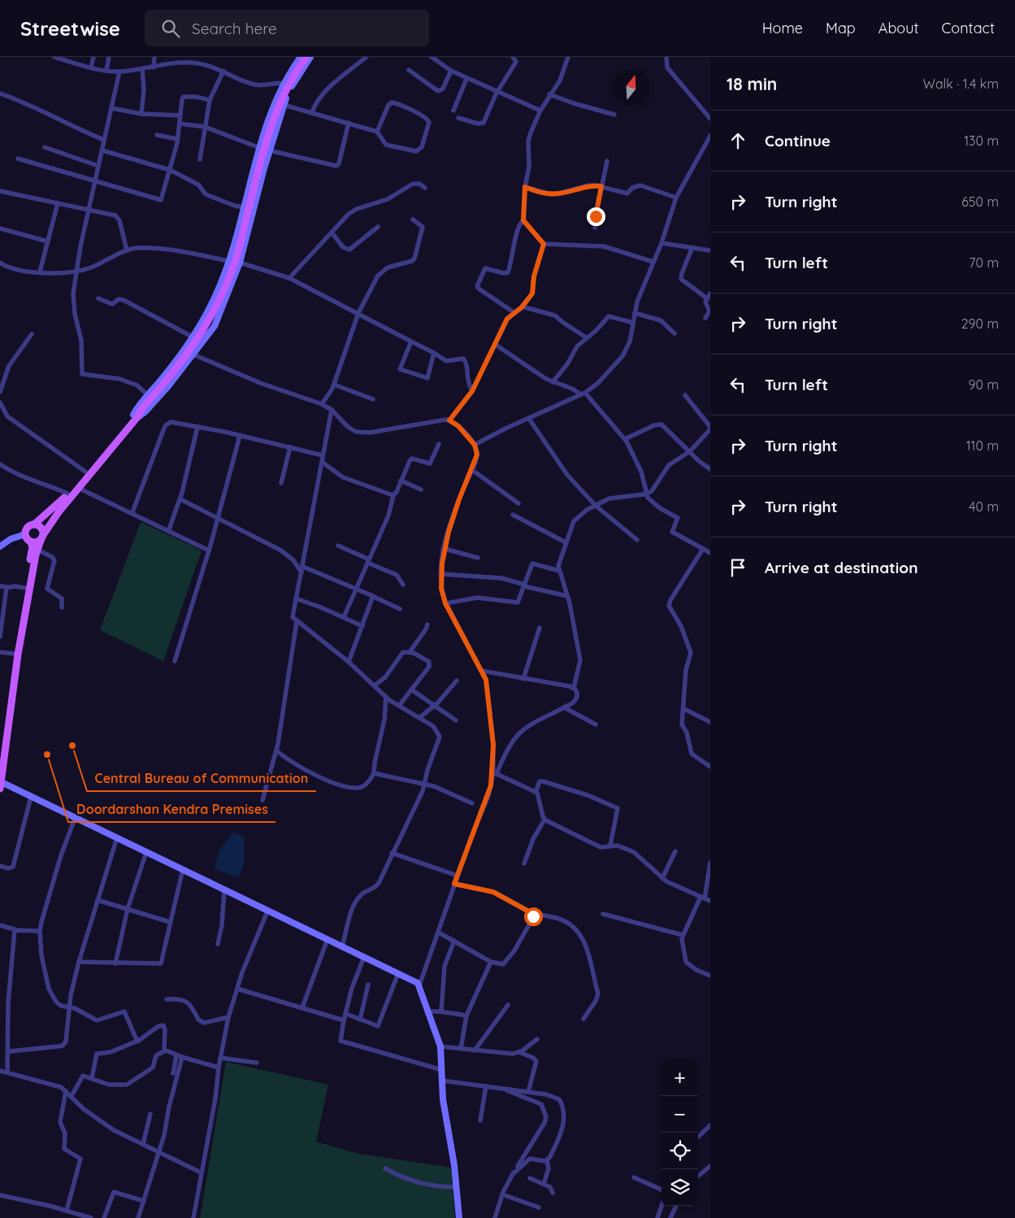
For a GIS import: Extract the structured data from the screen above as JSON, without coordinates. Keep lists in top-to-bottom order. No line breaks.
{"places":["Central Bureau of Communication","Doordarshan Kendra Premises"],"north":"top","page":{"header":"Streetwise","search":"Search here","nav":["Home","Map","About","Contact"],"heading":["18 min","Walk · 1.4 km"],"list":[["Continue","130 m"],["Turn right","650 m"],["Turn left","70 m"],["Turn right","290 m"],["Turn left","90 m"],["Turn right","110 m"],["Turn right","40 m"],"Arrive at destination"],"map_buttons":["+","−"]}}
